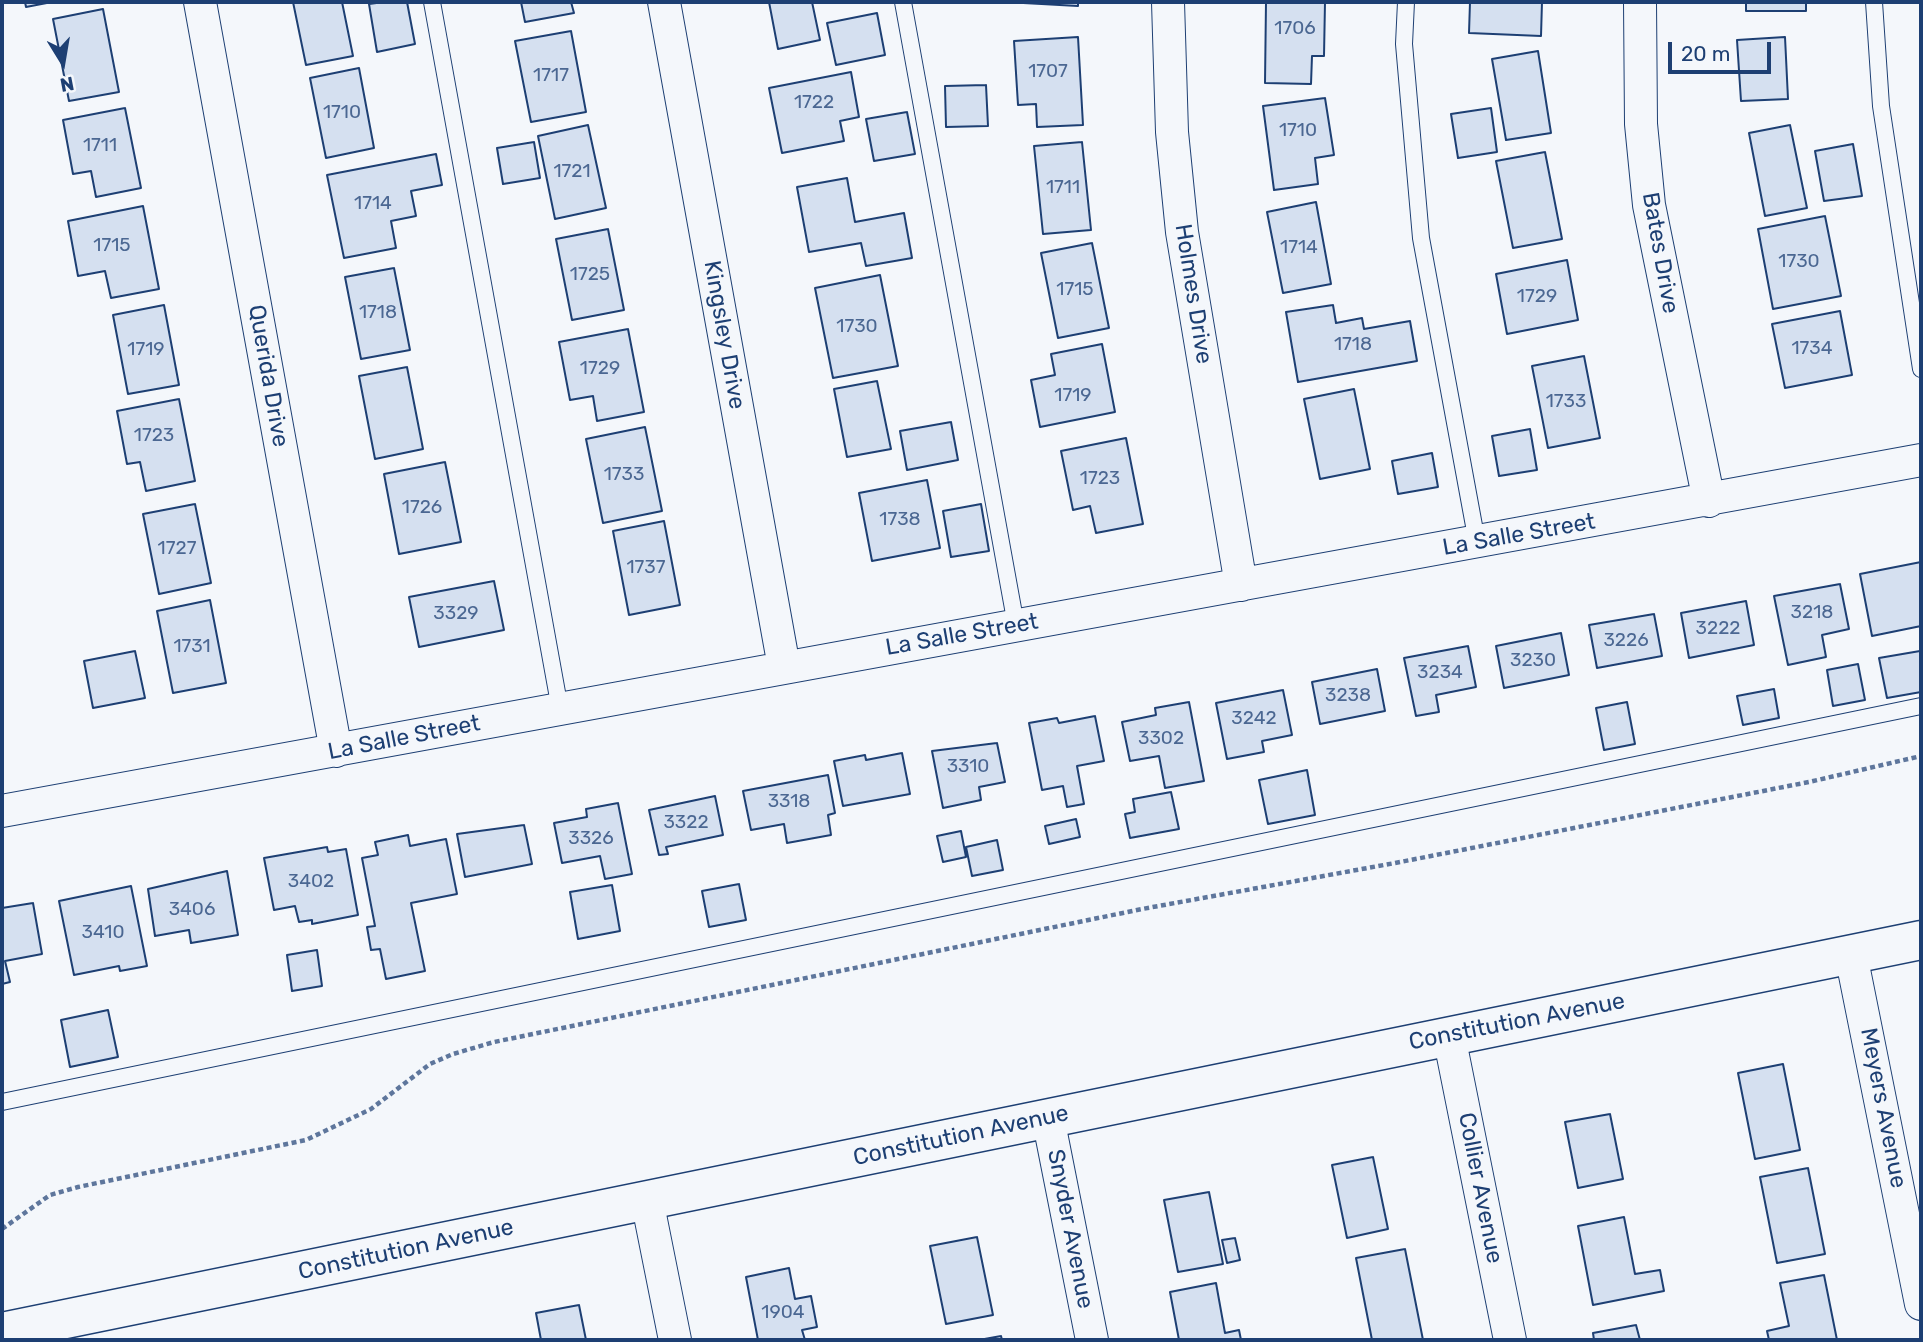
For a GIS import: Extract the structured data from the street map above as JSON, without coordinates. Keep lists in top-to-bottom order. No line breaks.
{"streets":{"main road":["Constitution Avenue"],"street":["Bates Drive","Holmes Drive","Kingsley Drive","Querida Drive","La Salle Street","Meyers Avenue","Collier Avenue","Snyder Avenue"]},"crossings":[["Bates Drive","La Salle Street"],["Holmes Drive","La Salle Street"],["Kingsley Drive","La Salle Street"],["Querida Drive","La Salle Street"],["Constitution Avenue","Meyers Avenue"],["Constitution Avenue","Collier Avenue"],["Constitution Avenue","Snyder Avenue"]],"house_numbers":["1706","1707","1717","1722","1710","1710","1711","1721","1711","1714","1715","1714","1730","1725","1715","1729","1718","1730","1718","1734","1719","1729","1719","1733","1723","1733","1723","1726","1738","1727","1737","3218","3329","3222","3226","1731","3230","3234","3238","3242","3302","3310","3318","3322","3326","3402","3406","3410","1904"],"scale_bar":"20 m","north":"bottom"}
